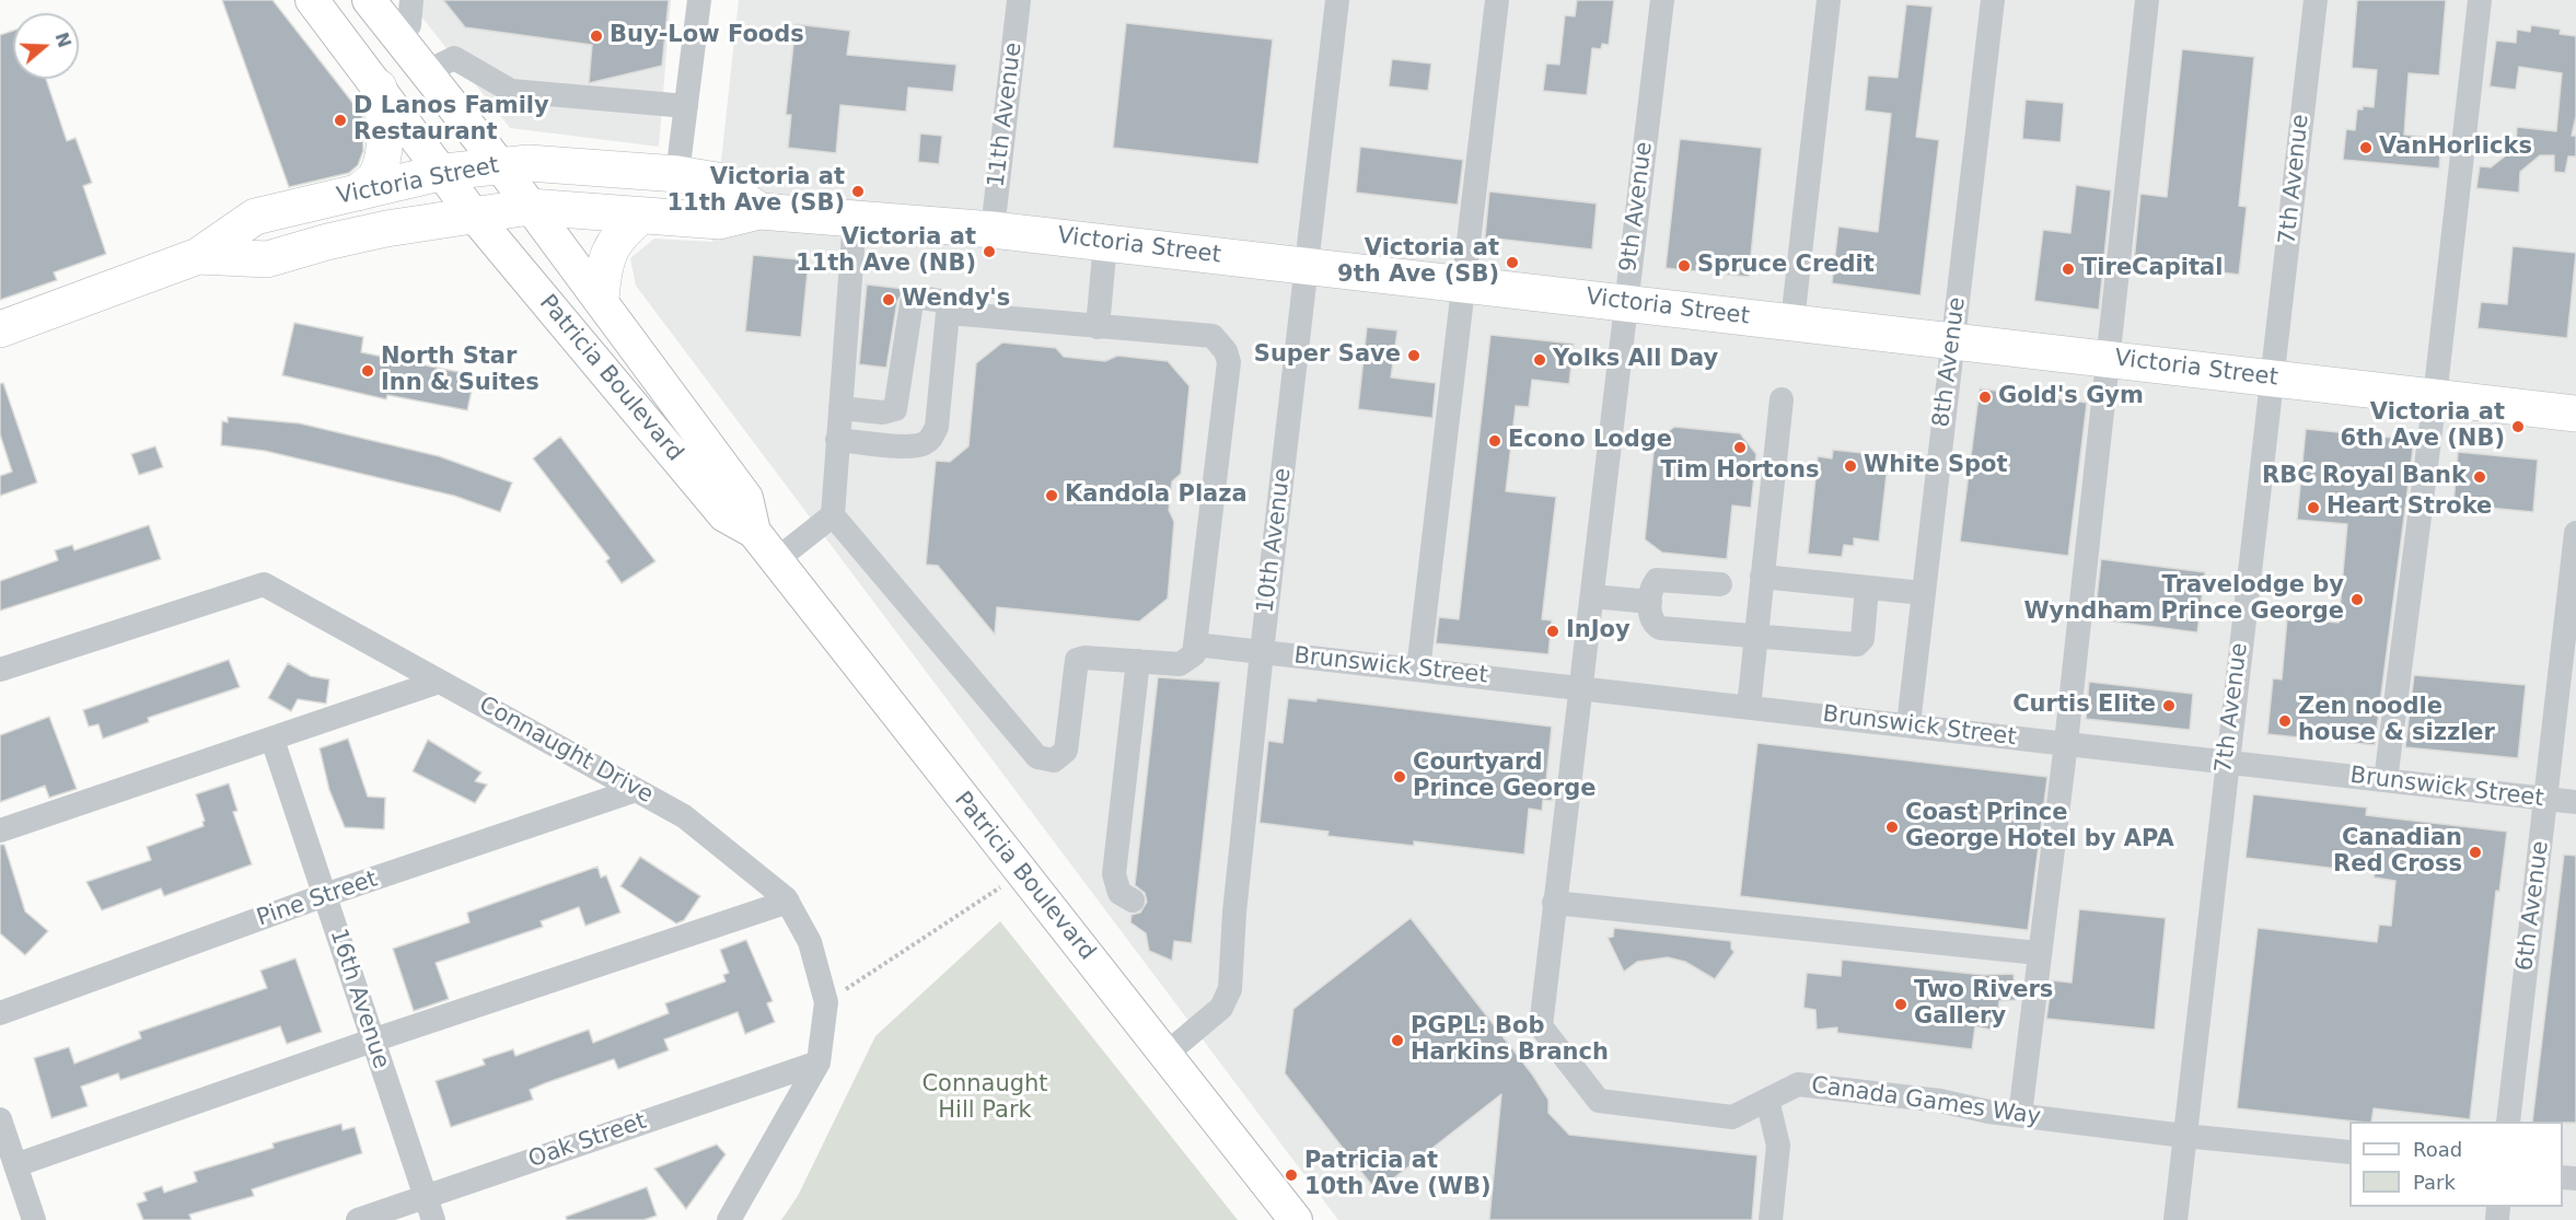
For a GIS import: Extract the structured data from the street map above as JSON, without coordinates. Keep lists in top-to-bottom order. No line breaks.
{"streets":{"highway":["Victoria Street"],"main road":["Patricia Boulevard"],"street":["11th Avenue","7th Avenue","9th Avenue","8th Avenue","10th Avenue","Brunswick Street","Connaught Drive","Pine Street","6th Avenue","16th Avenue","Canada Games Way","Oak Street"]},"crossings":[["11th Avenue","Victoria Street"],["7th Avenue","Victoria Street"],["7th Avenue","Brunswick Street"],["7th Avenue","Canada Games Way"],["Victoria Street","9th Avenue"],["Victoria Street","8th Avenue"],["Victoria Street","Patricia Boulevard"],["Victoria Street","10th Avenue"],["9th Avenue","Brunswick Street"],["9th Avenue","Canada Games Way"],["8th Avenue","Brunswick Street"],["Patricia Boulevard","10th Avenue"],["10th Avenue","Brunswick Street"],["Brunswick Street","6th Avenue"],["Brunswick Street","Canada Games Way"],["Connaught Drive","Pine Street"],["Connaught Drive","Oak Street"],["Pine Street","16th Avenue"],["16th Avenue","Oak Street"]],"parks":["Connaught Hill Park"],"places":["Buy-Low Foods","D Lanos Family Restaurant","VanHorlicks","Victoria at 11th Ave (SB)","Victoria at 11th Ave (NB)","Victoria at 9th Ave (SB)","Spruce Credit","TireCapital","Wendy's","Super Save","Yolks All Day","North Star Inn & Suites","Gold's Gym","Victoria at 6th Ave (NB)","Econo Lodge","Tim Hortons","White Spot","RBC Royal Bank","Kandola Plaza","Heart Stroke","Travelodge by Wyndham Prince George","InJoy","Curtis Elite","Zen noodle house & sizzler","Courtyard Prince George","Coast Prince George Hotel by APA","Canadian Red Cross","Two Rivers Gallery","PGPL: Bob Harkins Branch","Patricia at 10th Ave (WB)"],"legend":["Road","Park"],"north":"right"}
